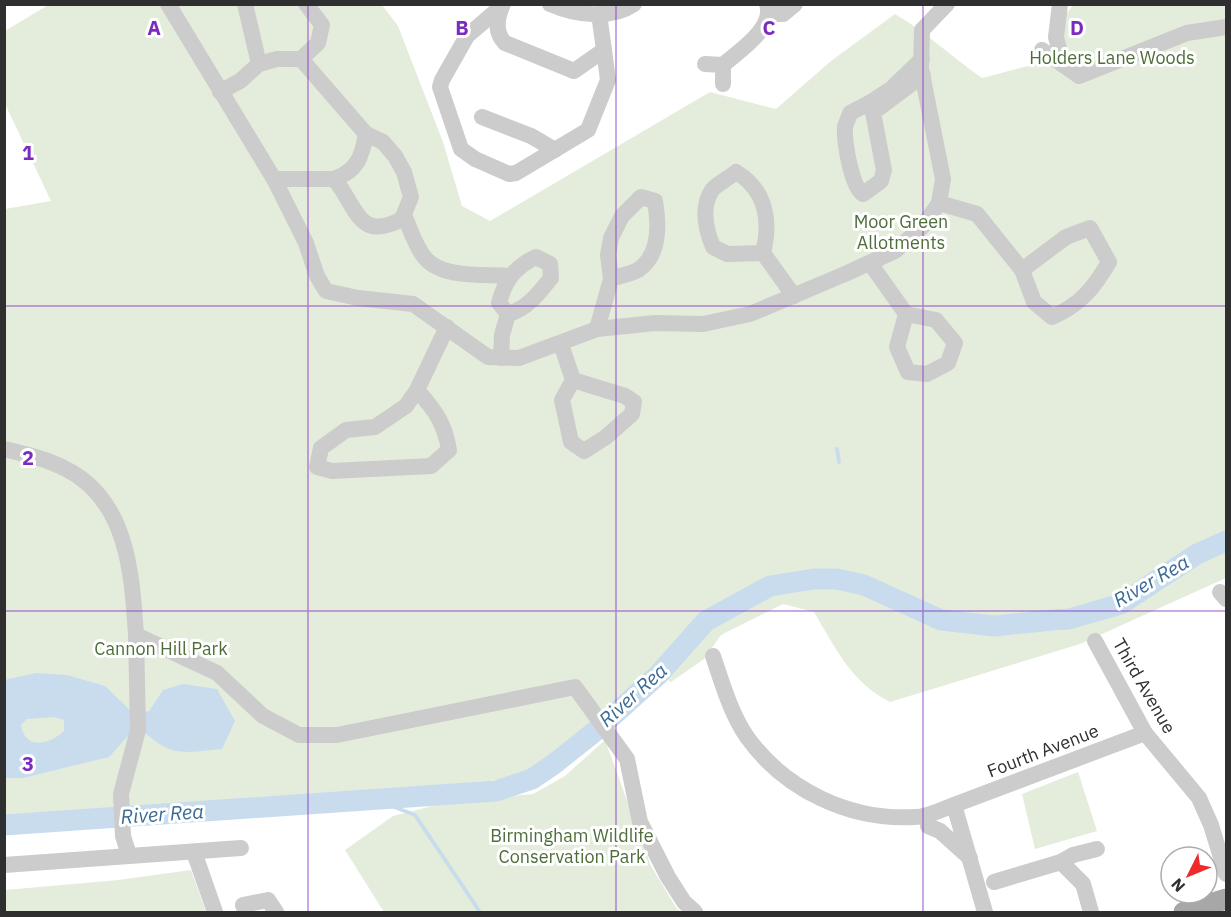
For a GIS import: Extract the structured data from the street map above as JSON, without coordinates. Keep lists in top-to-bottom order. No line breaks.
{"streets":{"street":["Third Avenue","Fourth Avenue"]},"crossings":[["Third Avenue","Fourth Avenue"]],"water":["River Rea"],"parks":["Holders Lane Woods","Moor Green Allotments","Cannon Hill Park","Birmingham Wildlife Conservation Park"],"north":"bottom left","grid":{"columns":["A","B","C","D"],"rows":["1","2","3"]}}
